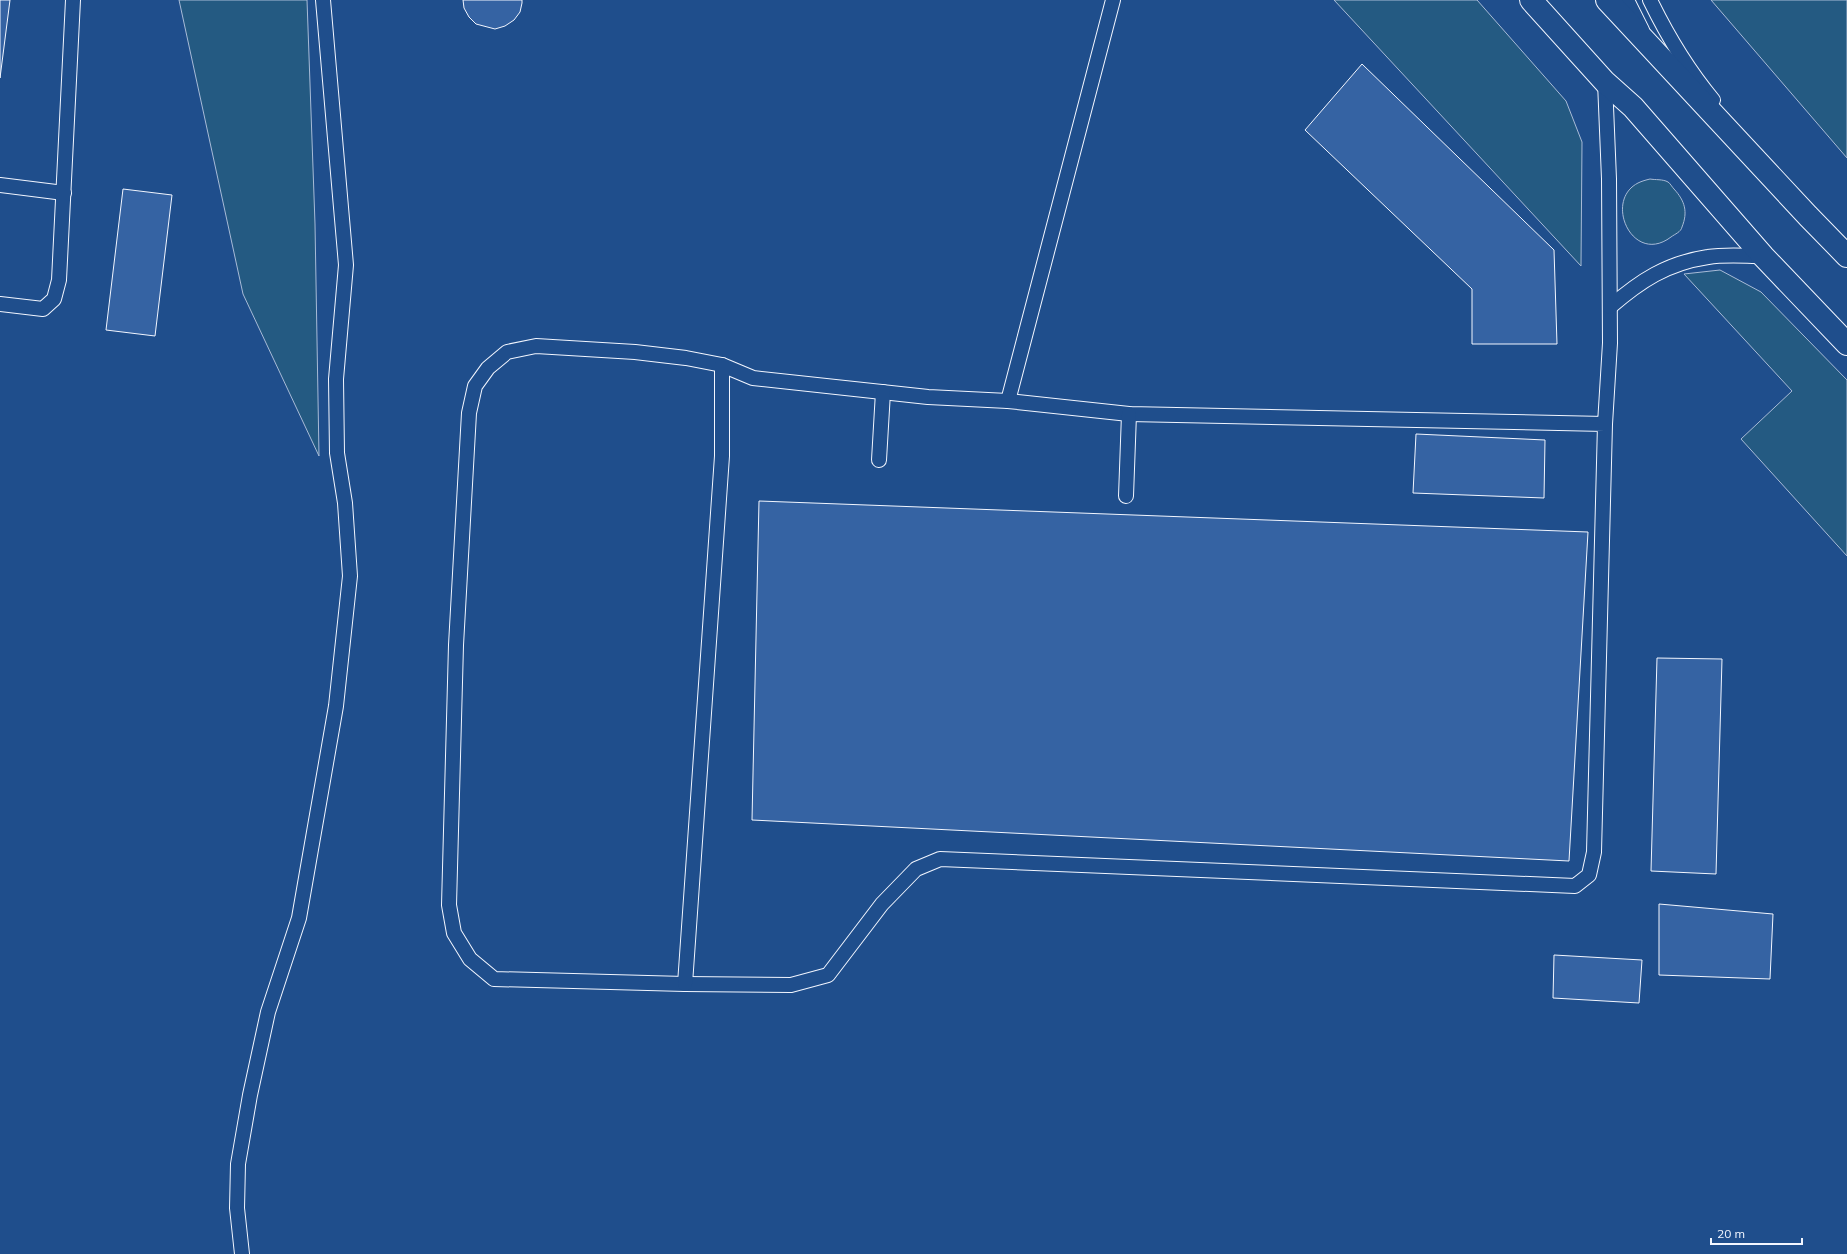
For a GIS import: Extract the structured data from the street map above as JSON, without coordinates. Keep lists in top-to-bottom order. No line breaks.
{"scale_bar":"20 m"}
